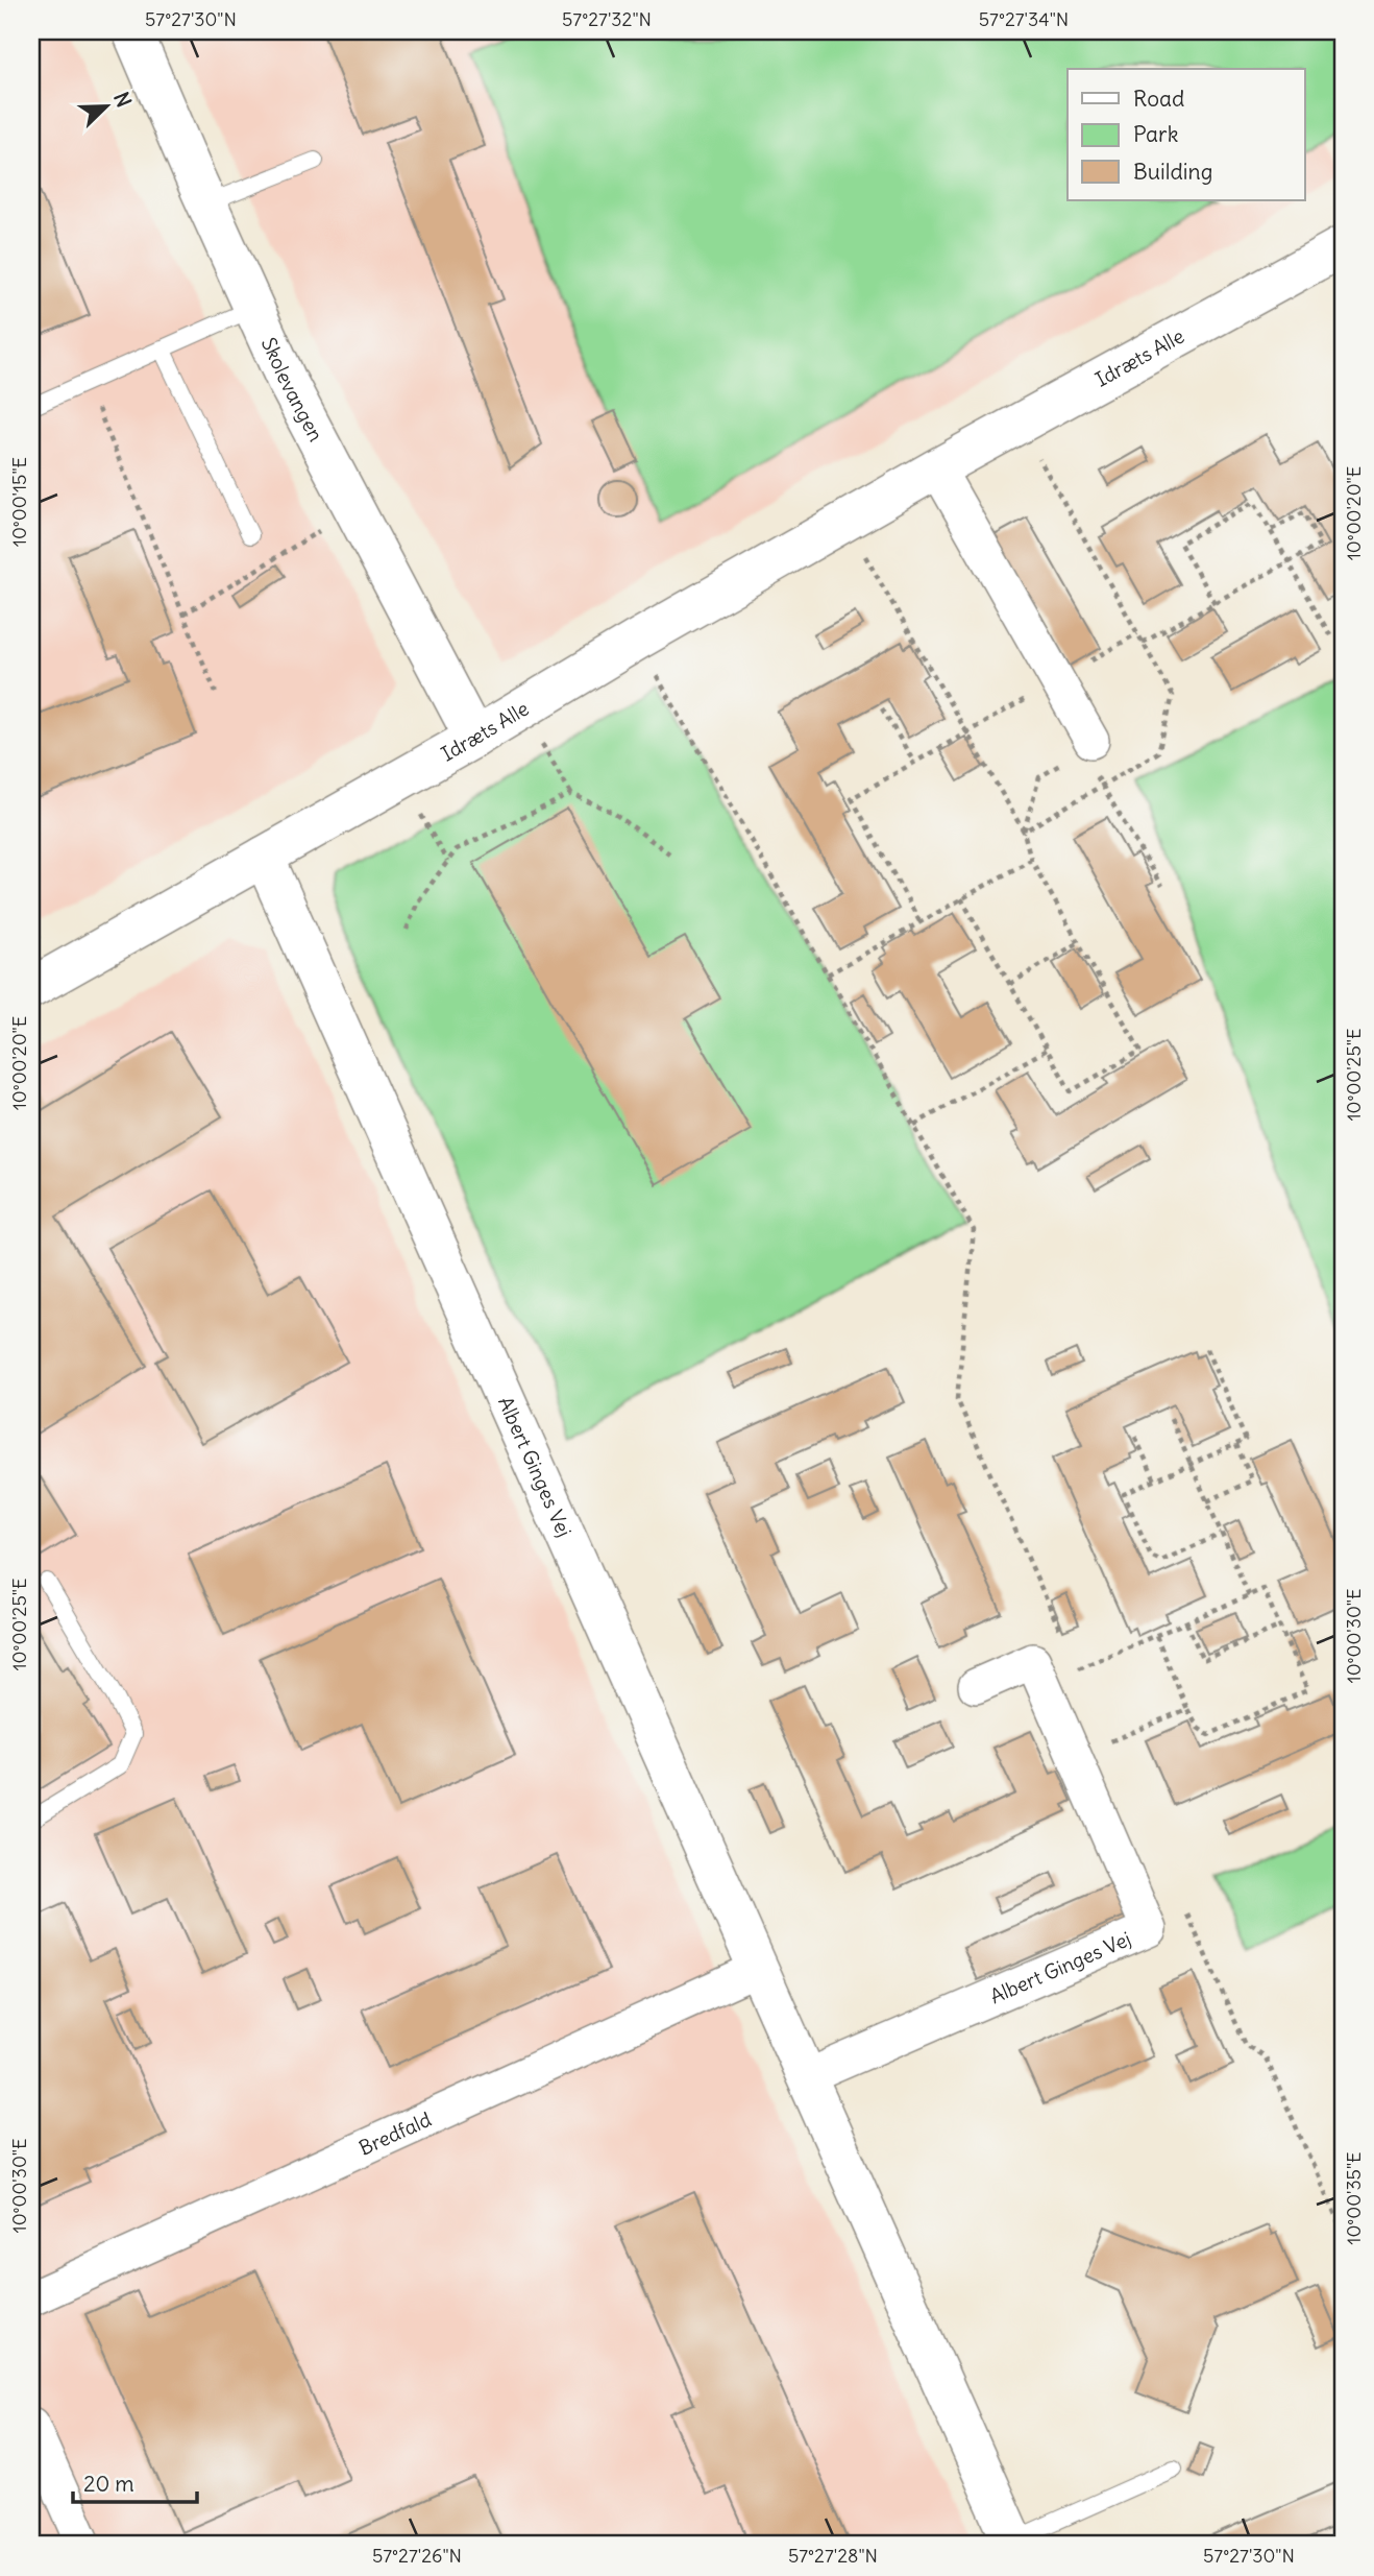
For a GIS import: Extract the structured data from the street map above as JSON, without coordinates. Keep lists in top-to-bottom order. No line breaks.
{"streets":{"street":["Idræts Alle","Skolevangen","Albert Ginges Vej","Bredfald"]},"crossings":[["Idræts Alle","Skolevangen"],["Idræts Alle","Albert Ginges Vej"],["Albert Ginges Vej","Bredfald"]],"legend":["Road","Park","Building"],"scale_bar":"20 m","north":"top right","coordinates":["57°27'30\"N","57°27'32\"N","57°27'34\"N","10°00'15\"E","10°00'20\"E","10°00'25\"E","10°00'30\"E","10°00'35\"E","57°27'26\"N","57°27'28\"N"]}
